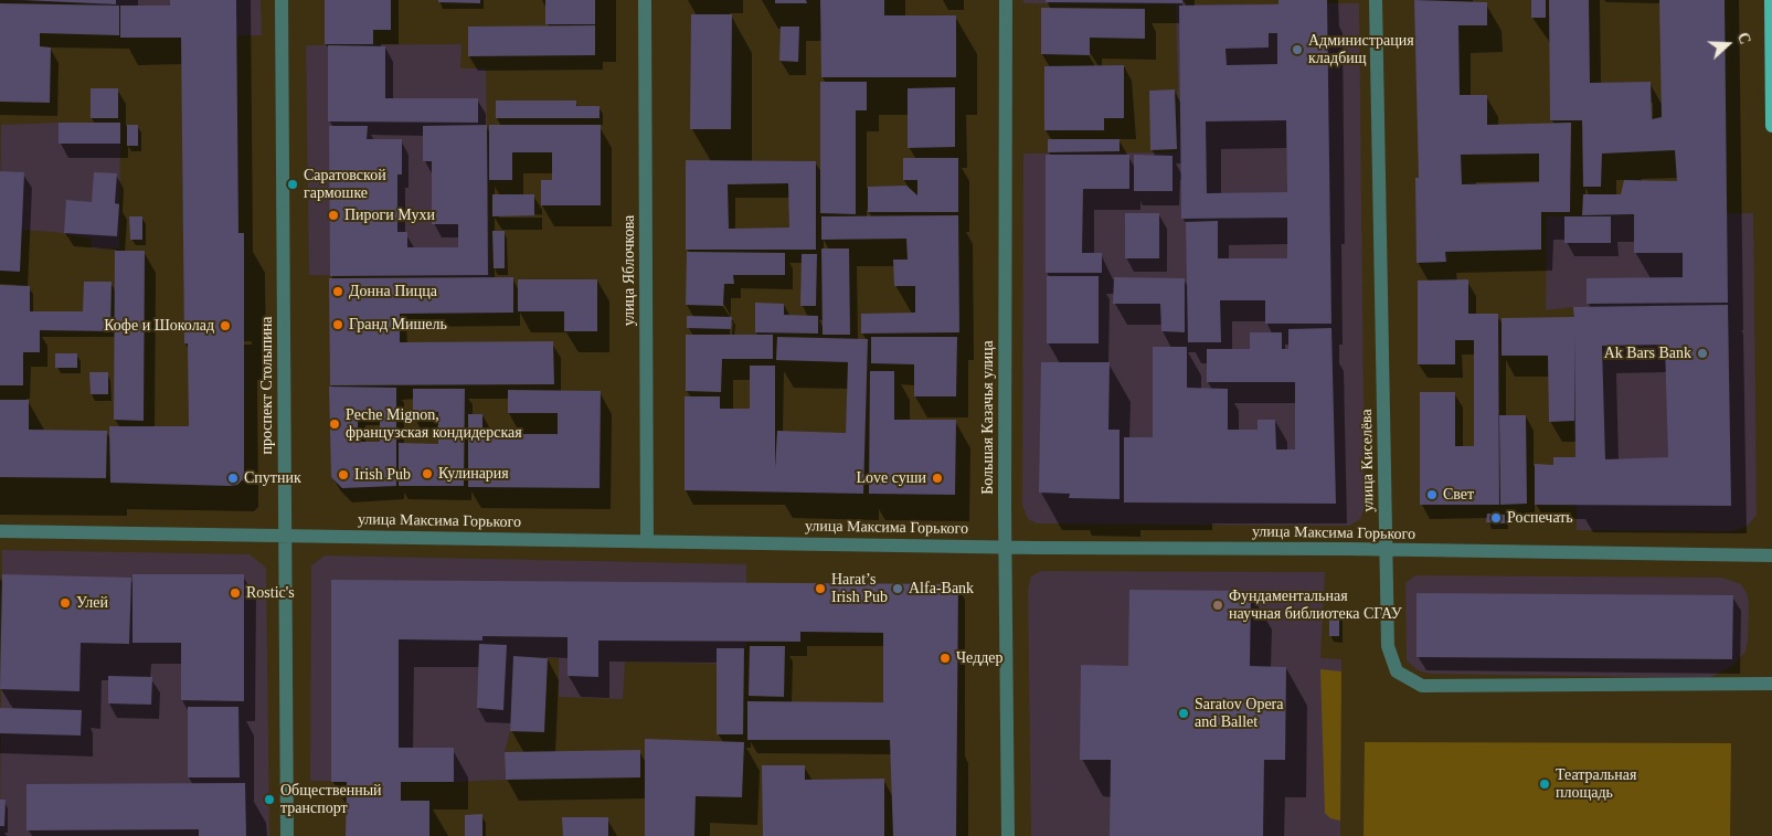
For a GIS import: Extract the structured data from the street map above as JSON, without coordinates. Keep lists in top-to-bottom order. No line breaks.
{"streets":{"street":["улица Яблочкова","проспект Столыпина","Большая Казачья улица","улица Киселёва","улица Максима Горького"]},"crossings":[["улица Яблочкова","улица Максима Горького"],["проспект Столыпина","улица Максима Горького"],["Большая Казачья улица","улица Максима Горького"],["улица Киселёва","улица Максима Горького"]],"places":["Администрация кладбищ","Саратовской гармошке","Пироги Мухи","Донна Пицца","Гранд Мишель","Кофе и Шоколад","Ak Bars Bank","Peche Mignon, французская кондидерская","Кулинария","Irish Pub","Спутник","Love суши","Свет","Роспечать","Harat’s Irish Pub","Alfa-Bank","Rostic's","Улей","Фундаментальная научная библиотека СГАУ","Чеддер","Saratov Opera and Ballet","Театральная площадь","Общественный транспорт"],"north":"right"}
